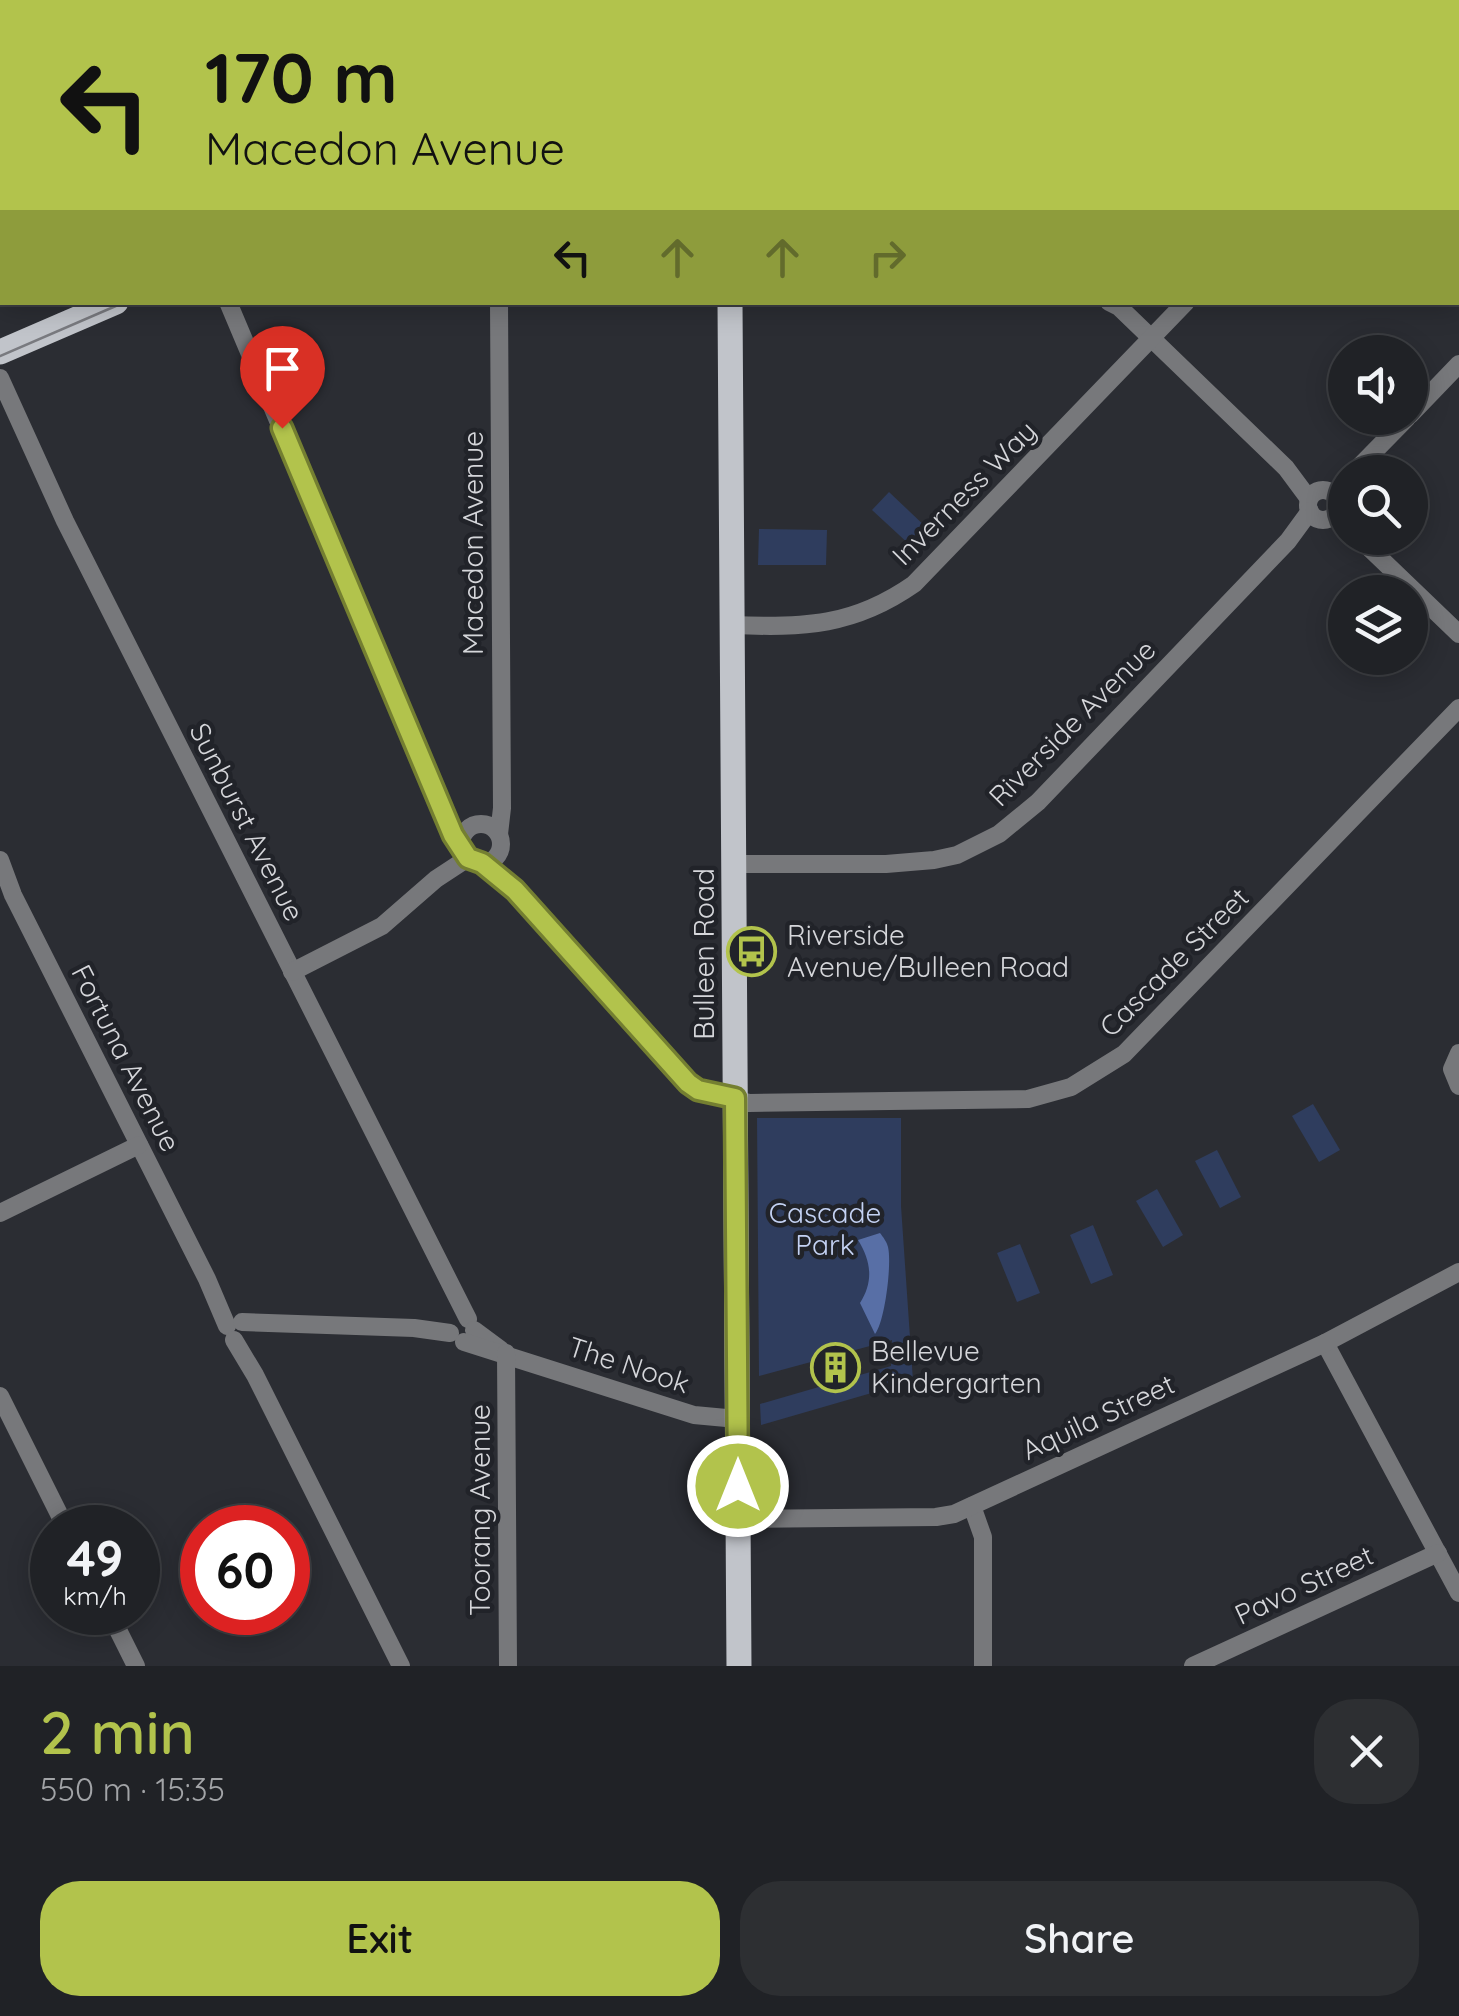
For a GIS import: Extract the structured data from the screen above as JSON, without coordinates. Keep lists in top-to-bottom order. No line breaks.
{"streets":{"main road":["Bulleen Road"],"street":["Inverness Way","Macedon Avenue","Riverside Avenue","Sunburst Avenue","Cascade Street","Fortuna Avenue","The Nook","Aquila Street","Toorang Avenue","Pavo Street"]},"crossings":[["Inverness Way","Bulleen Road"],["Macedon Avenue","Bulleen Road"],["Macedon Avenue","Cascade Street"],["Riverside Avenue","Bulleen Road"],["Sunburst Avenue","The Nook"],["Bulleen Road","Cascade Street"],["Bulleen Road","The Nook"],["Bulleen Road","Aquila Street"],["Fortuna Avenue","The Nook"],["The Nook","Toorang Avenue"]],"parks":["Cascade Park"],"places":{"bus stop":["Riverside Avenue/Bulleen Road"],"building":["Bellevue Kindergarten"]},"page":{"turn":["170 m","Macedon Avenue"],"speed":"49 km/h","limit":"60","heading":["2 min","550 m · 15:35"],"buttons":["Exit","Share"]}}
